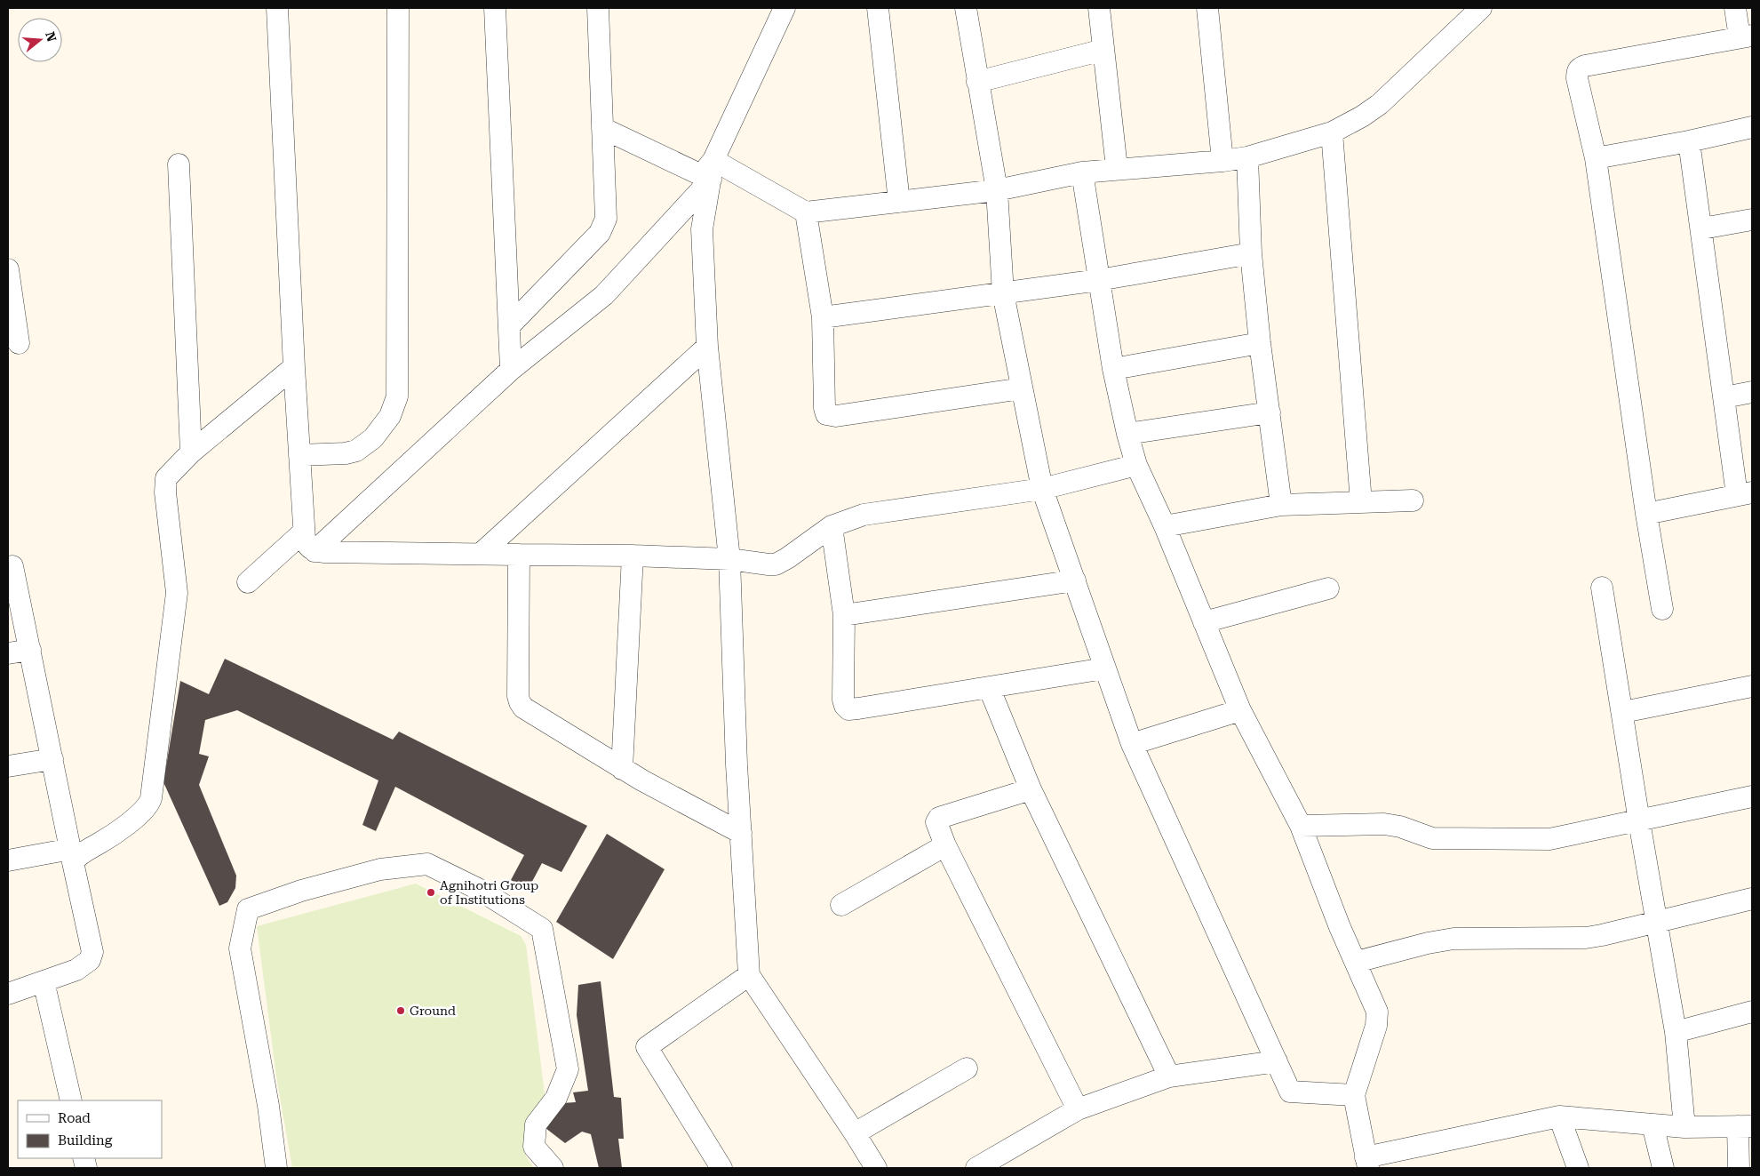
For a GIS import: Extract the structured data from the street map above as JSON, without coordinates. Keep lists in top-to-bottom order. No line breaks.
{"places":["Agnihotri Group of Institutions","Ground"],"legend":["Road","Building"],"north":"right"}
